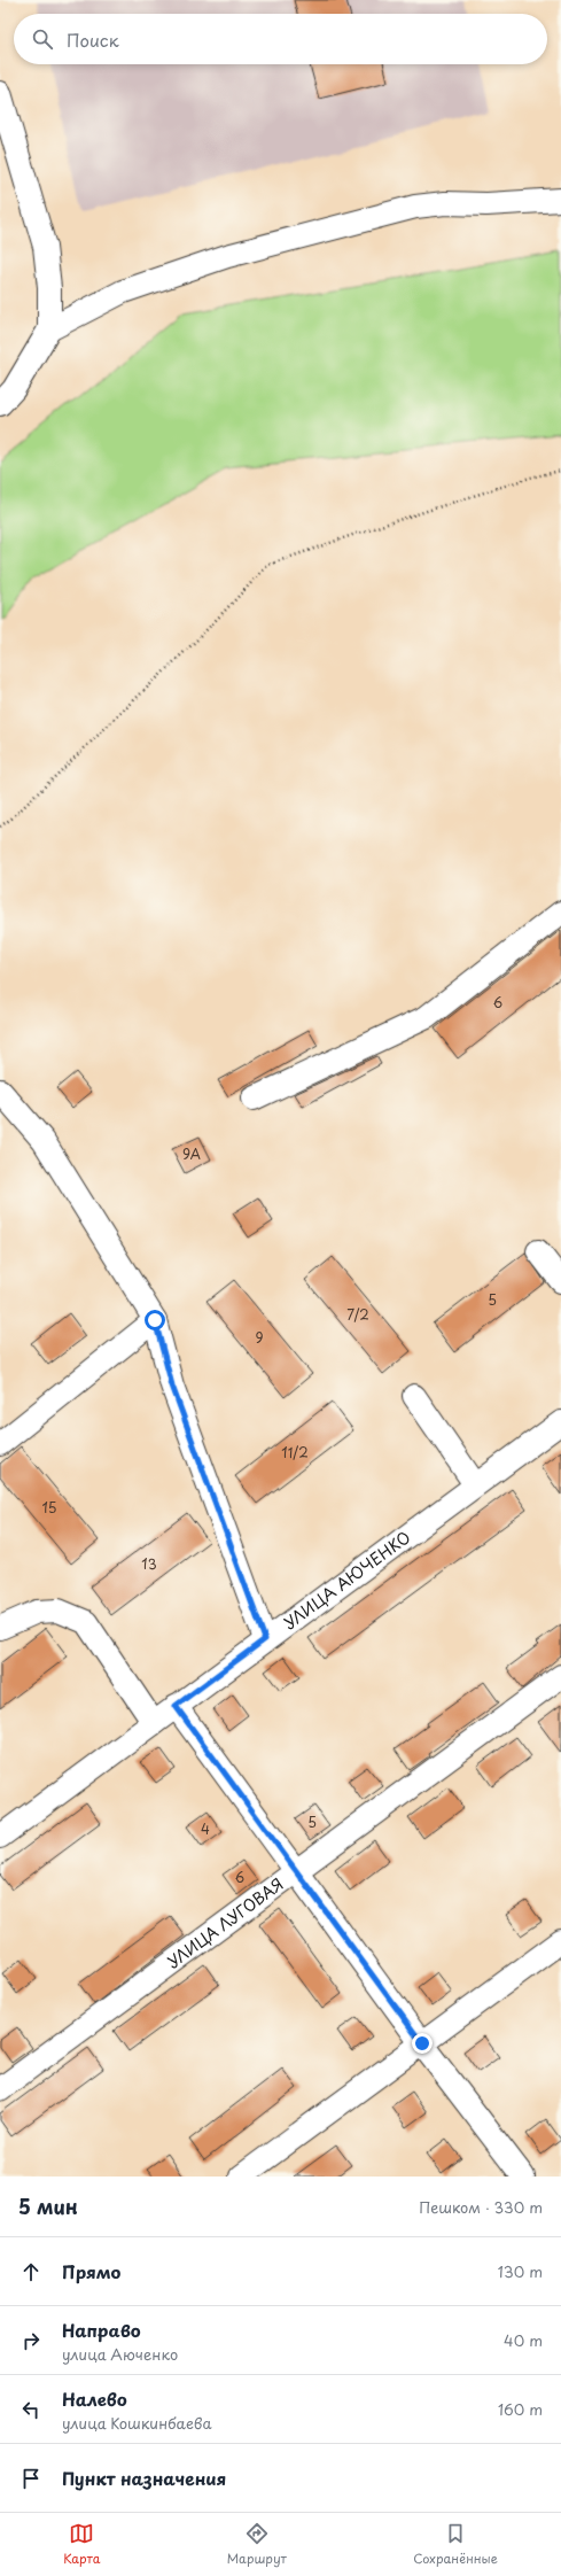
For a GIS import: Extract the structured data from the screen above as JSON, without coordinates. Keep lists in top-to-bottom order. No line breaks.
{"streets":{"street":["УЛИЦА АЮЧЕНКО","УЛИЦА ЛУГОВАЯ"]},"house_numbers":["6","9А","5","7/2","9","11/2","15","13","5","4","6"],"page":{"search":"Поиск","heading":["5 мин","Пешком · 330 m"],"list":[["Прямо","130 m"],["Направо","улица Аюченко","40 m"],["Налево","улица Кошкинбаева","160 m"],"Пункт назначения"],"nav":["Карта","Маршрут","Сохранённые"]}}
